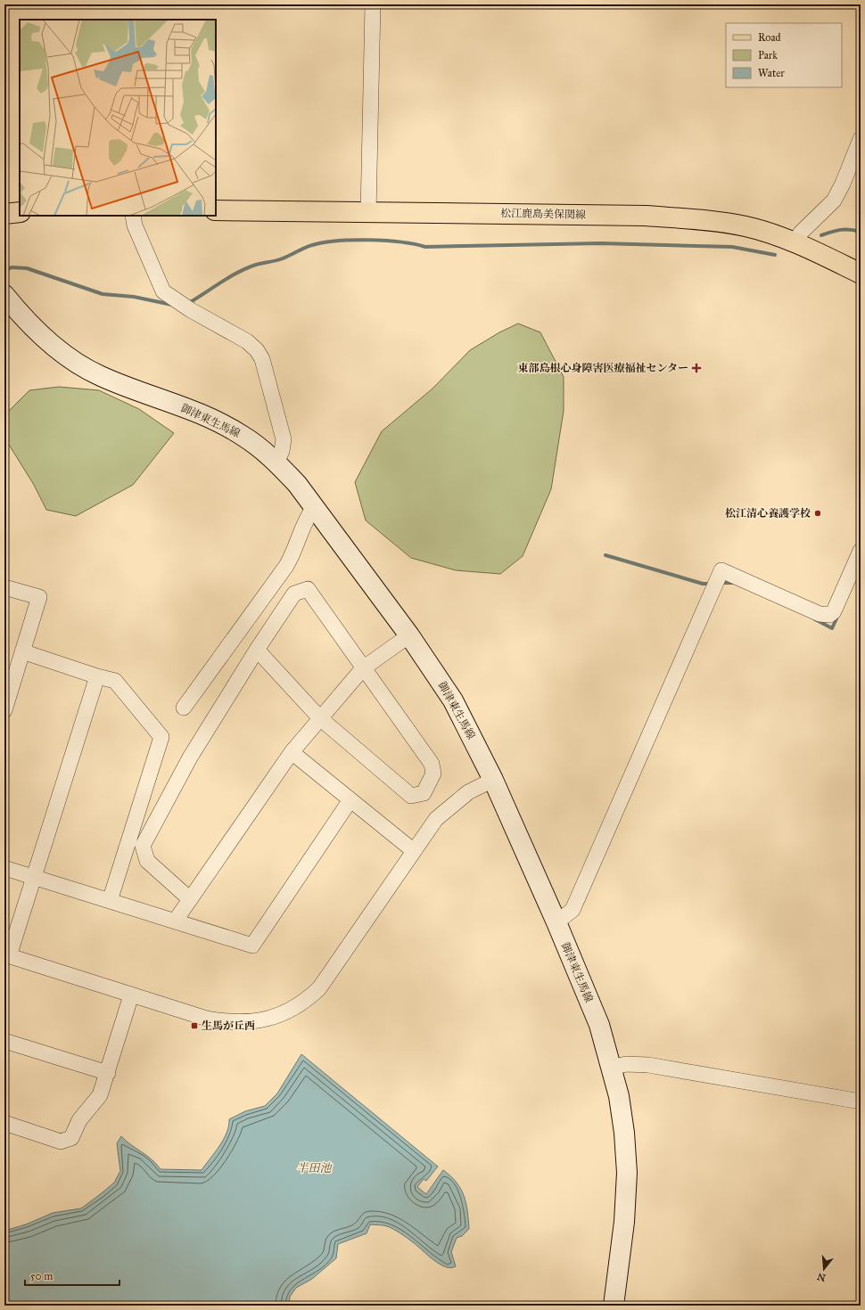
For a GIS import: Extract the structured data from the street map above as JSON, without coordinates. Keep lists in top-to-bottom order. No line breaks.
{"streets":{"main road":["松江鹿島美保関線","御津東生馬線"]},"water":["半田池"],"places":{"health":["東部島根心身障害医療福祉センター"],"other":["松江清心養護学校"],"transit":["生馬が丘西"]},"legend":["Road","Park","Water"],"scale_bar":"50 m","north":"bottom"}
